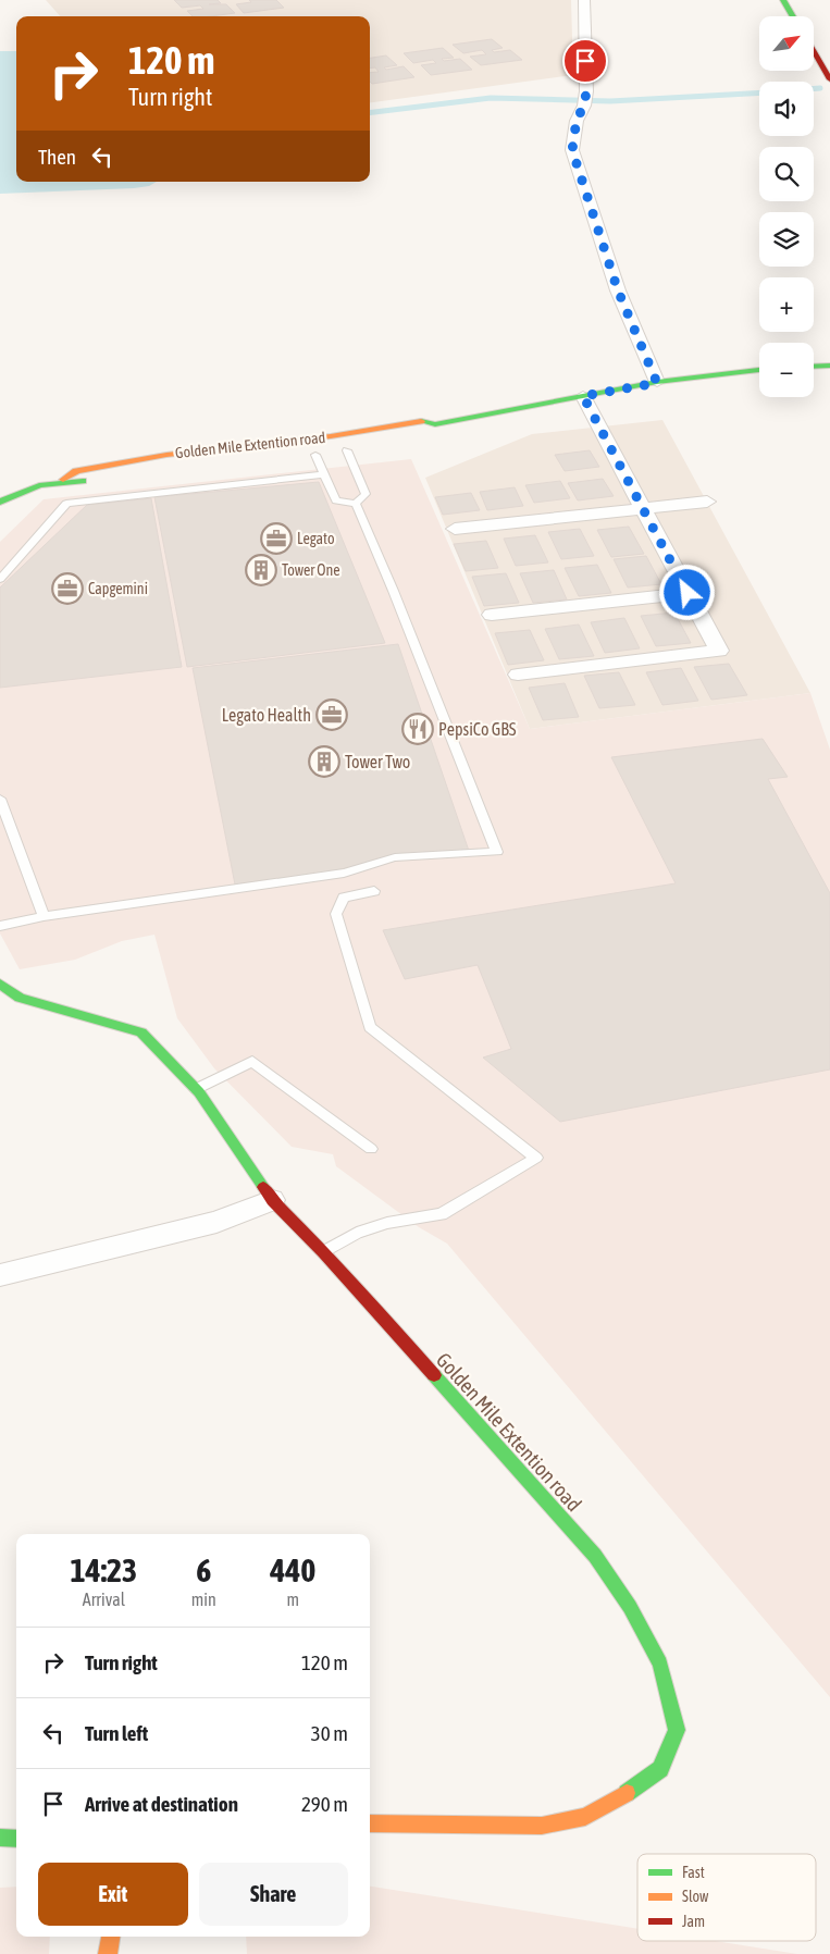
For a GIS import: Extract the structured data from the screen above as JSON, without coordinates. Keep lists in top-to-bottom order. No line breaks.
{"streets":{"street":["Golden Mile Extention road"]},"places":{"office":["Legato","Capgemini","Legato Health"],"building":["Tower One","Tower Two"],"restaurant":["PepsiCo GBS"]},"legend":["Fast","Slow","Jam"],"north":"top right","page":{"map_buttons":["+","−"],"turn":["120 m","Turn right"],"then":"Then","eta":["14:23","Arrival","6","min","440","m"],"list":[{"name":"Turn right","value":"120 m"},{"name":"Turn left","value":"30 m"},{"name":"Arrive at destination","value":"290 m"}],"buttons":["Exit","Share"]}}
